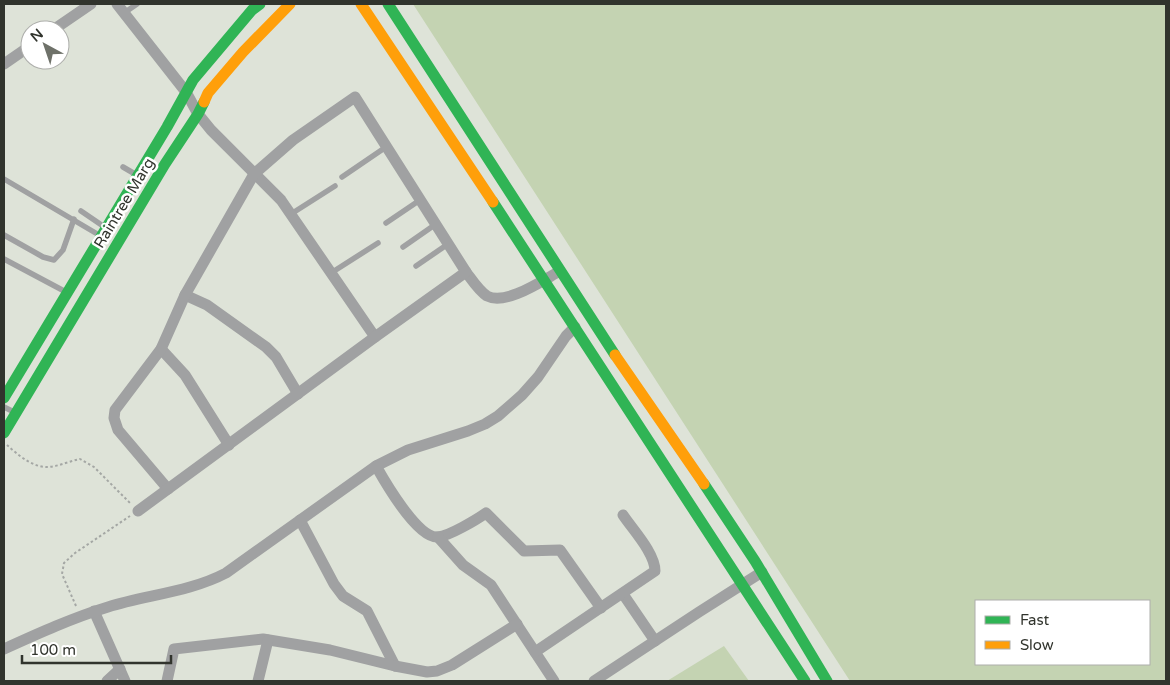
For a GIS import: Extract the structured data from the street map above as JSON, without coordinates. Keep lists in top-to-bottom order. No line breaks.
{"streets":{"main road":["Raintree Marg"]},"legend":["Fast","Slow"],"scale_bar":"100 m","north":"top left"}
